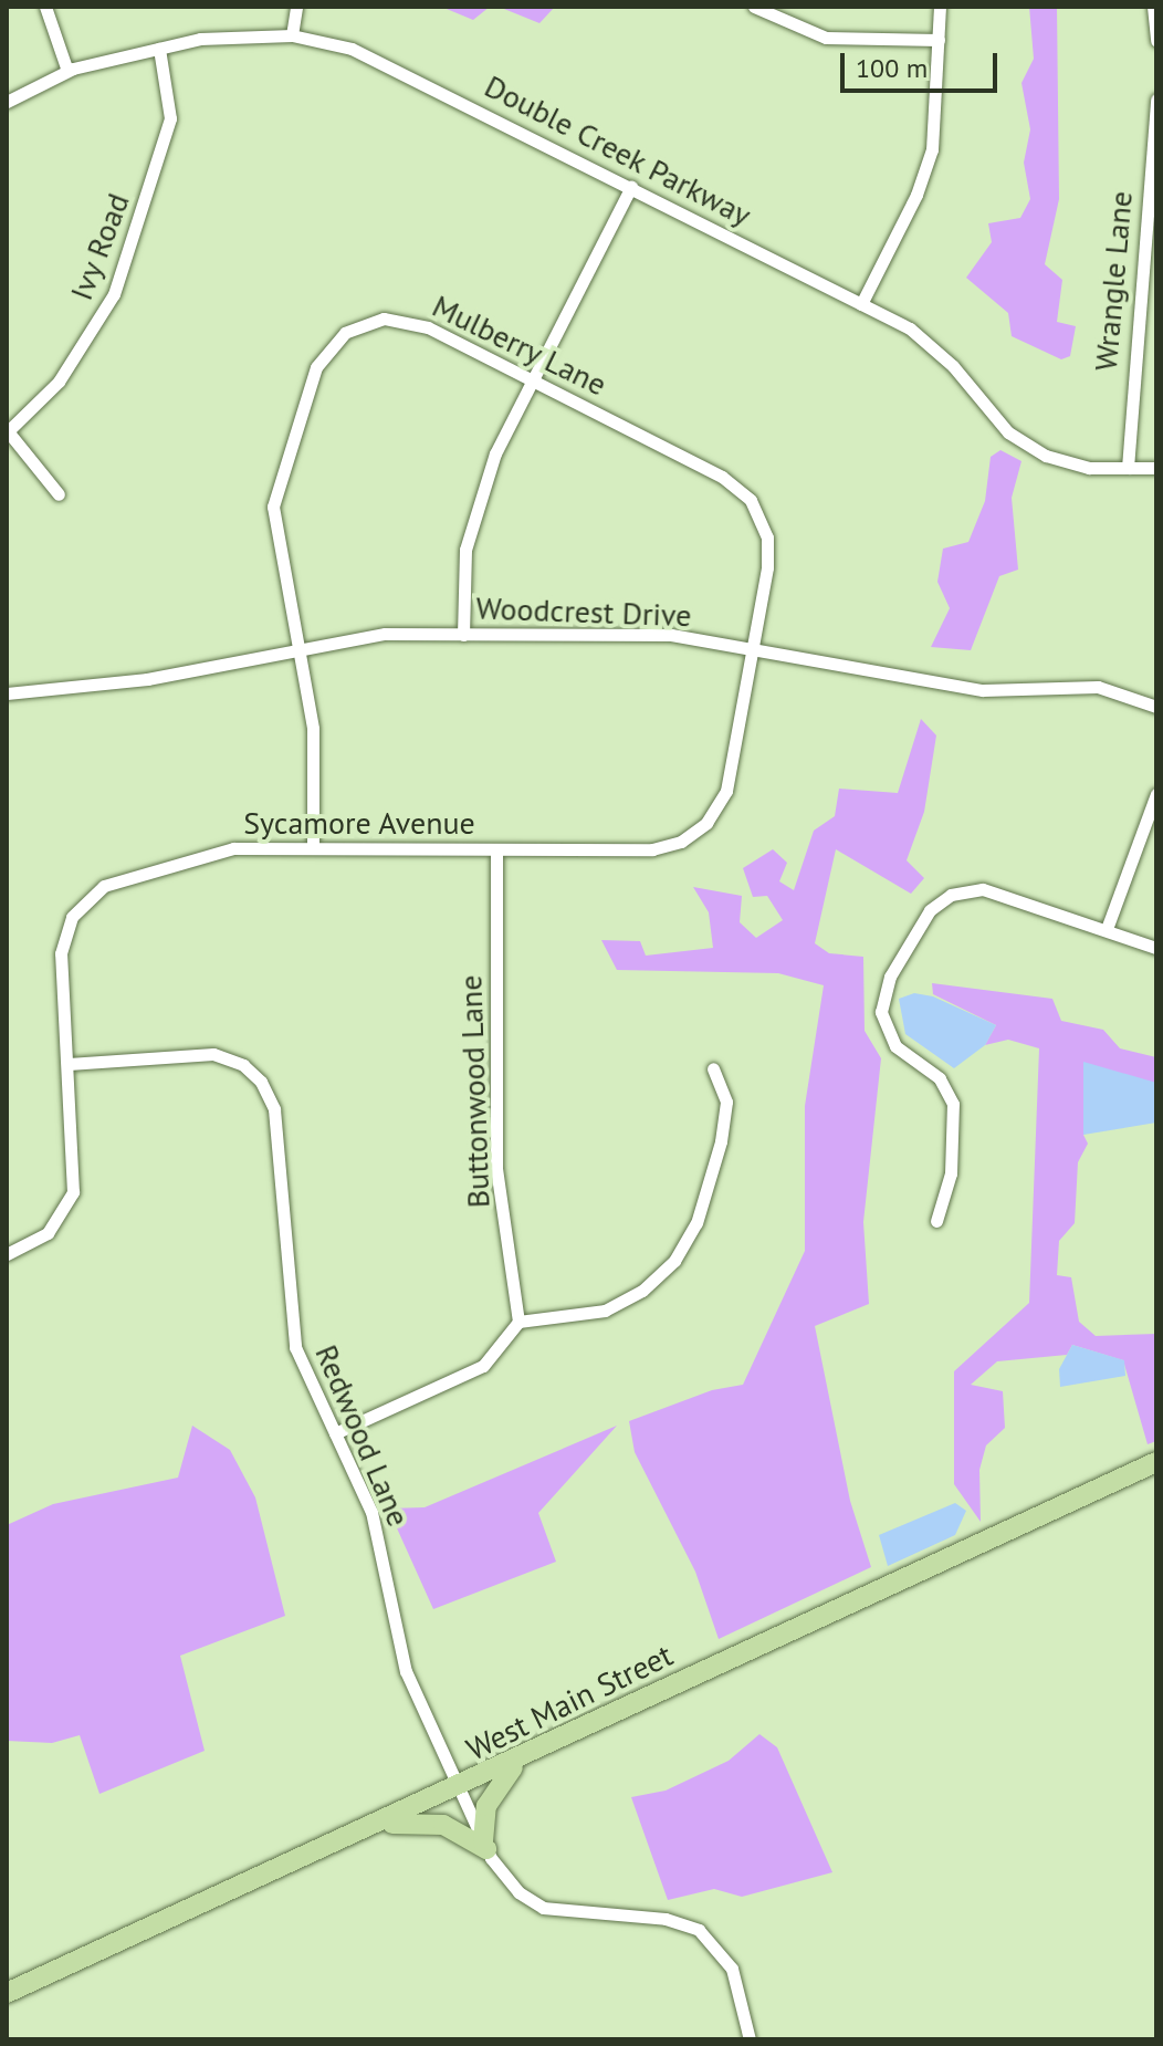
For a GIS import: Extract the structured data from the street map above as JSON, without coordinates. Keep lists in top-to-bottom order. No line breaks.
{"streets":{"main road":["West Main Street"],"street":["Double Creek Parkway","Ivy Road","Wrangle Lane","Mulberry Lane","Woodcrest Drive","Sycamore Avenue","Buttonwood Lane","Redwood Lane"]},"crossings":[["Double Creek Parkway","Ivy Road"],["Double Creek Parkway","Wrangle Lane"],["Mulberry Lane","Woodcrest Drive"],["Mulberry Lane","Sycamore Avenue"],["Woodcrest Drive","Sycamore Avenue"],["Sycamore Avenue","Buttonwood Lane"],["Sycamore Avenue","Redwood Lane"],["Redwood Lane","West Main Street"]],"scale_bar":"100 m"}
